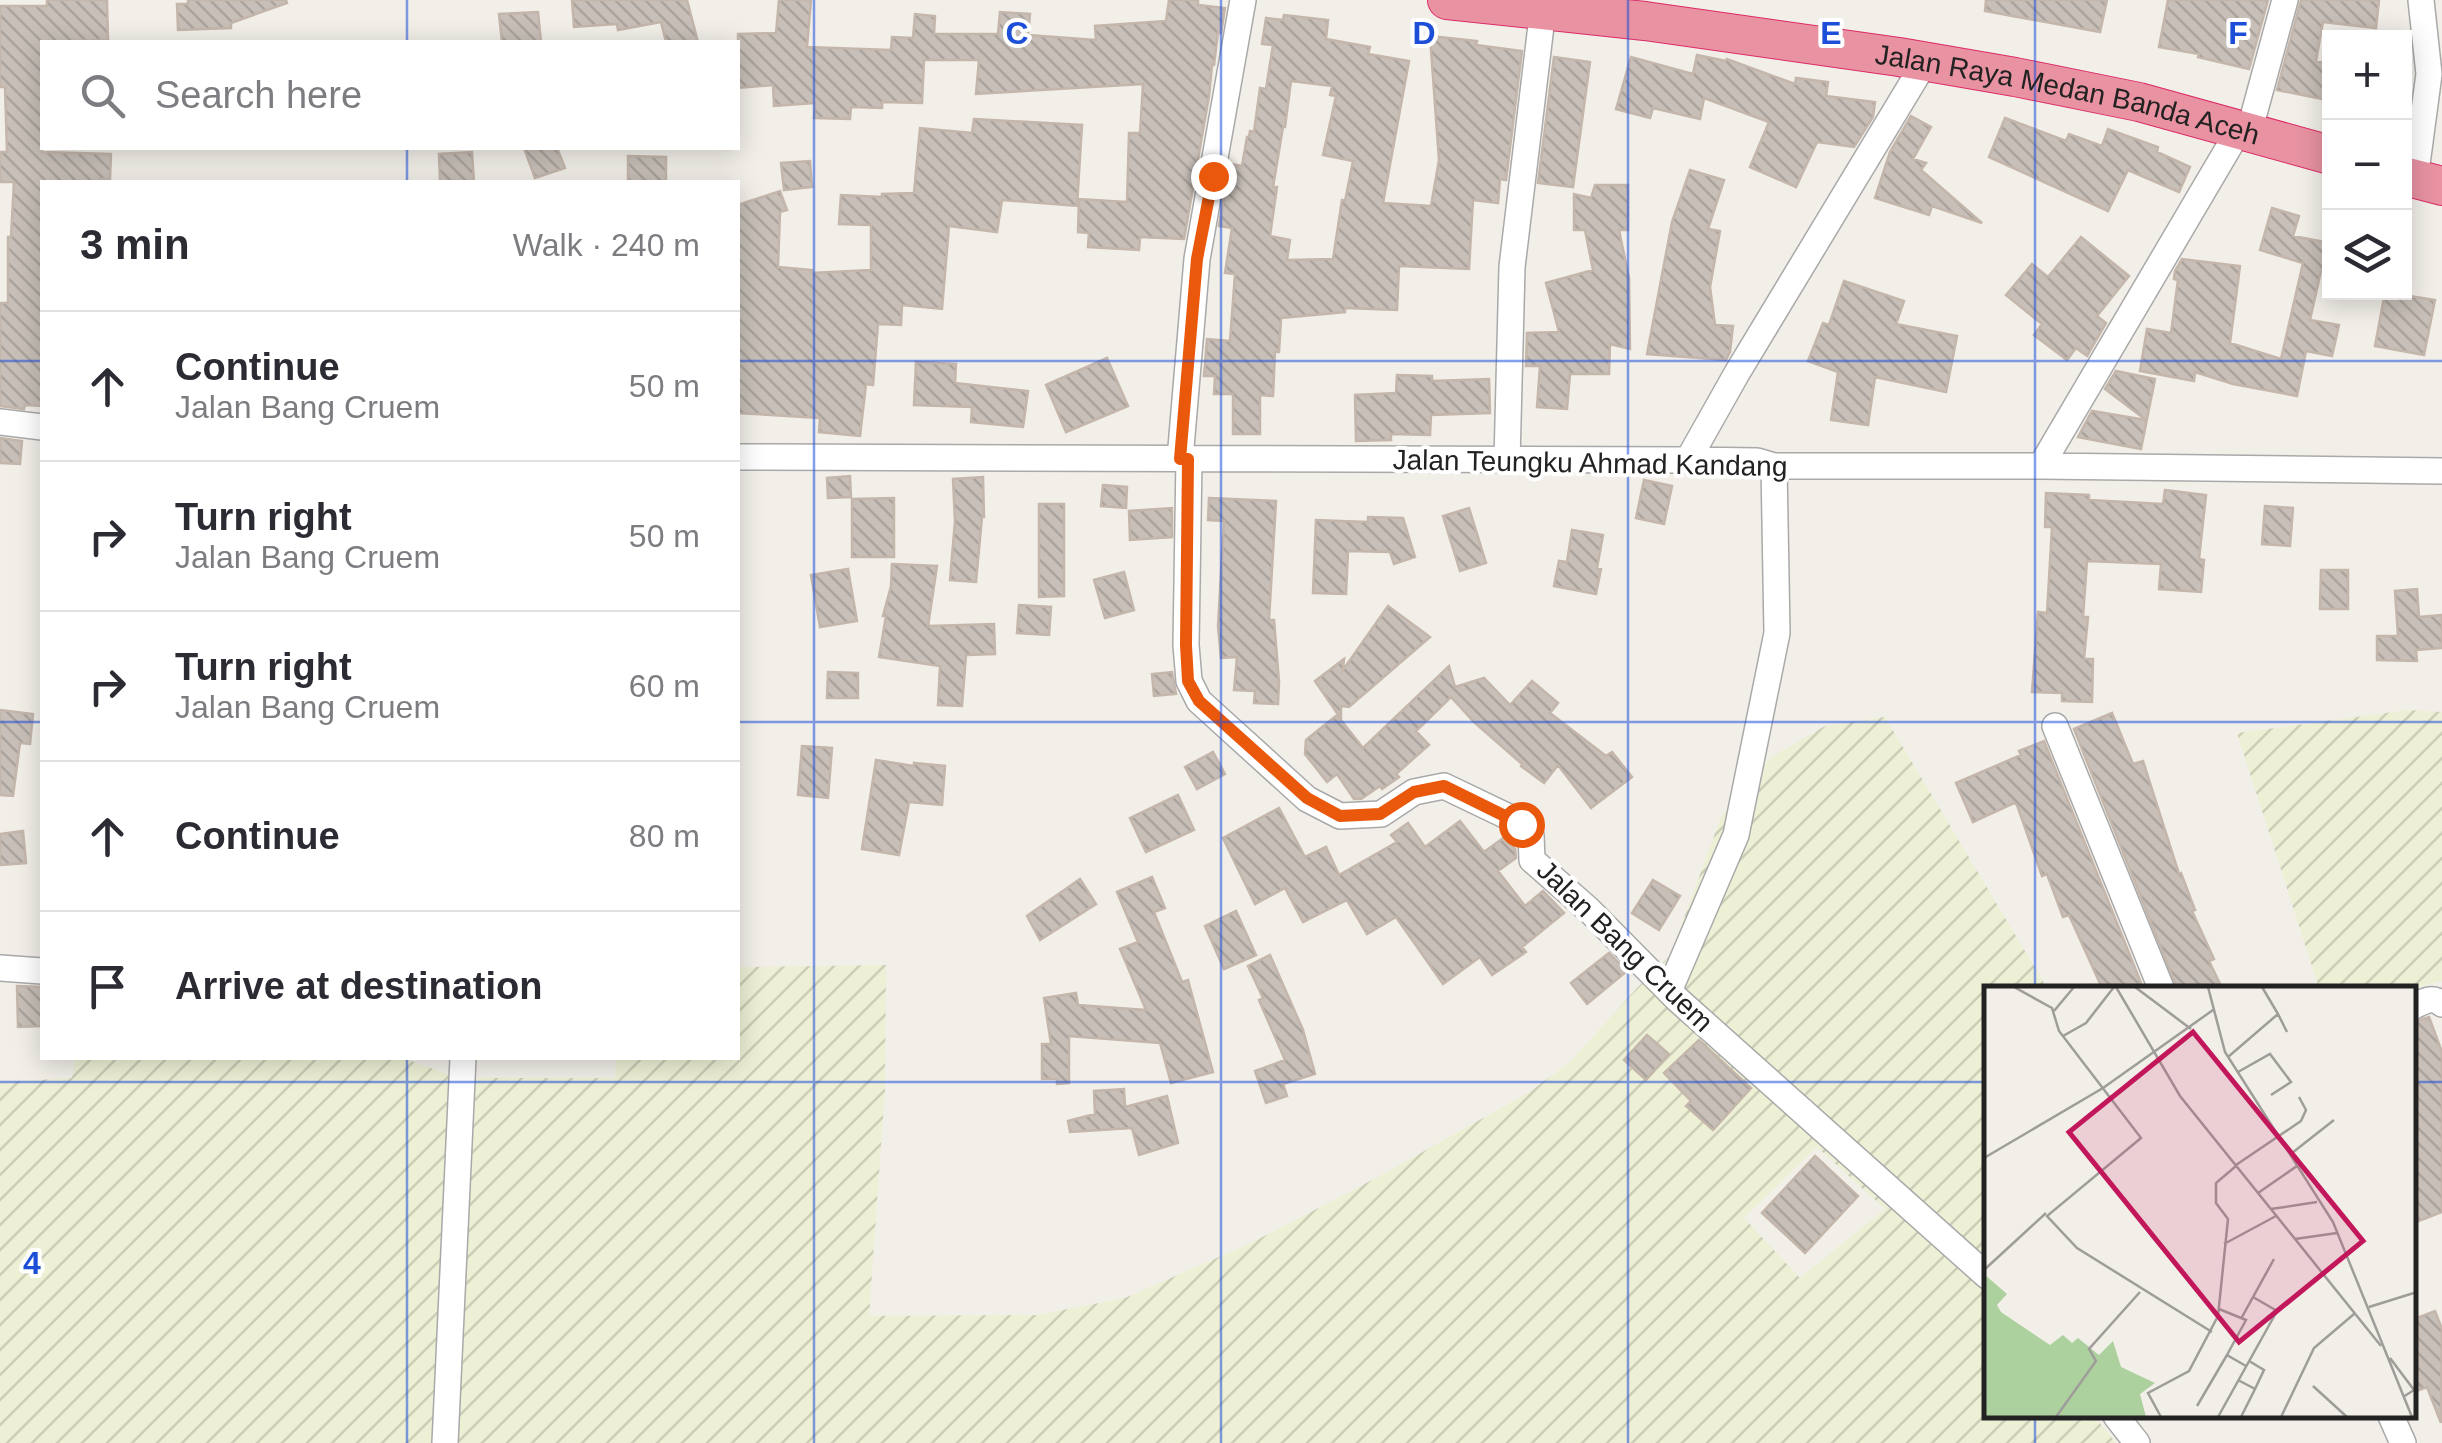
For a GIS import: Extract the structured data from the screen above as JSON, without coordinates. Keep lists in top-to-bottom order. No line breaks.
{"streets":{"highway":["Jalan Raya Medan Banda Aceh"],"street":["Jalan Teungku Ahmad Kandang","Jalan Bang Cruem"]},"crossings":[["Jalan Teungku Ahmad Kandang","Jalan Bang Cruem"]],"page":{"map_buttons":["+","−"],"search":"Search here","heading":["3 min","Walk · 240 m"],"list":[["Continue","Jalan Bang Cruem","50 m"],["Turn right","Jalan Bang Cruem","50 m"],["Turn right","Jalan Bang Cruem","60 m"],["Continue","80 m"],"Arrive at destination"]},"grid":{"columns":["C","D","E","F"],"rows":["4"]}}
